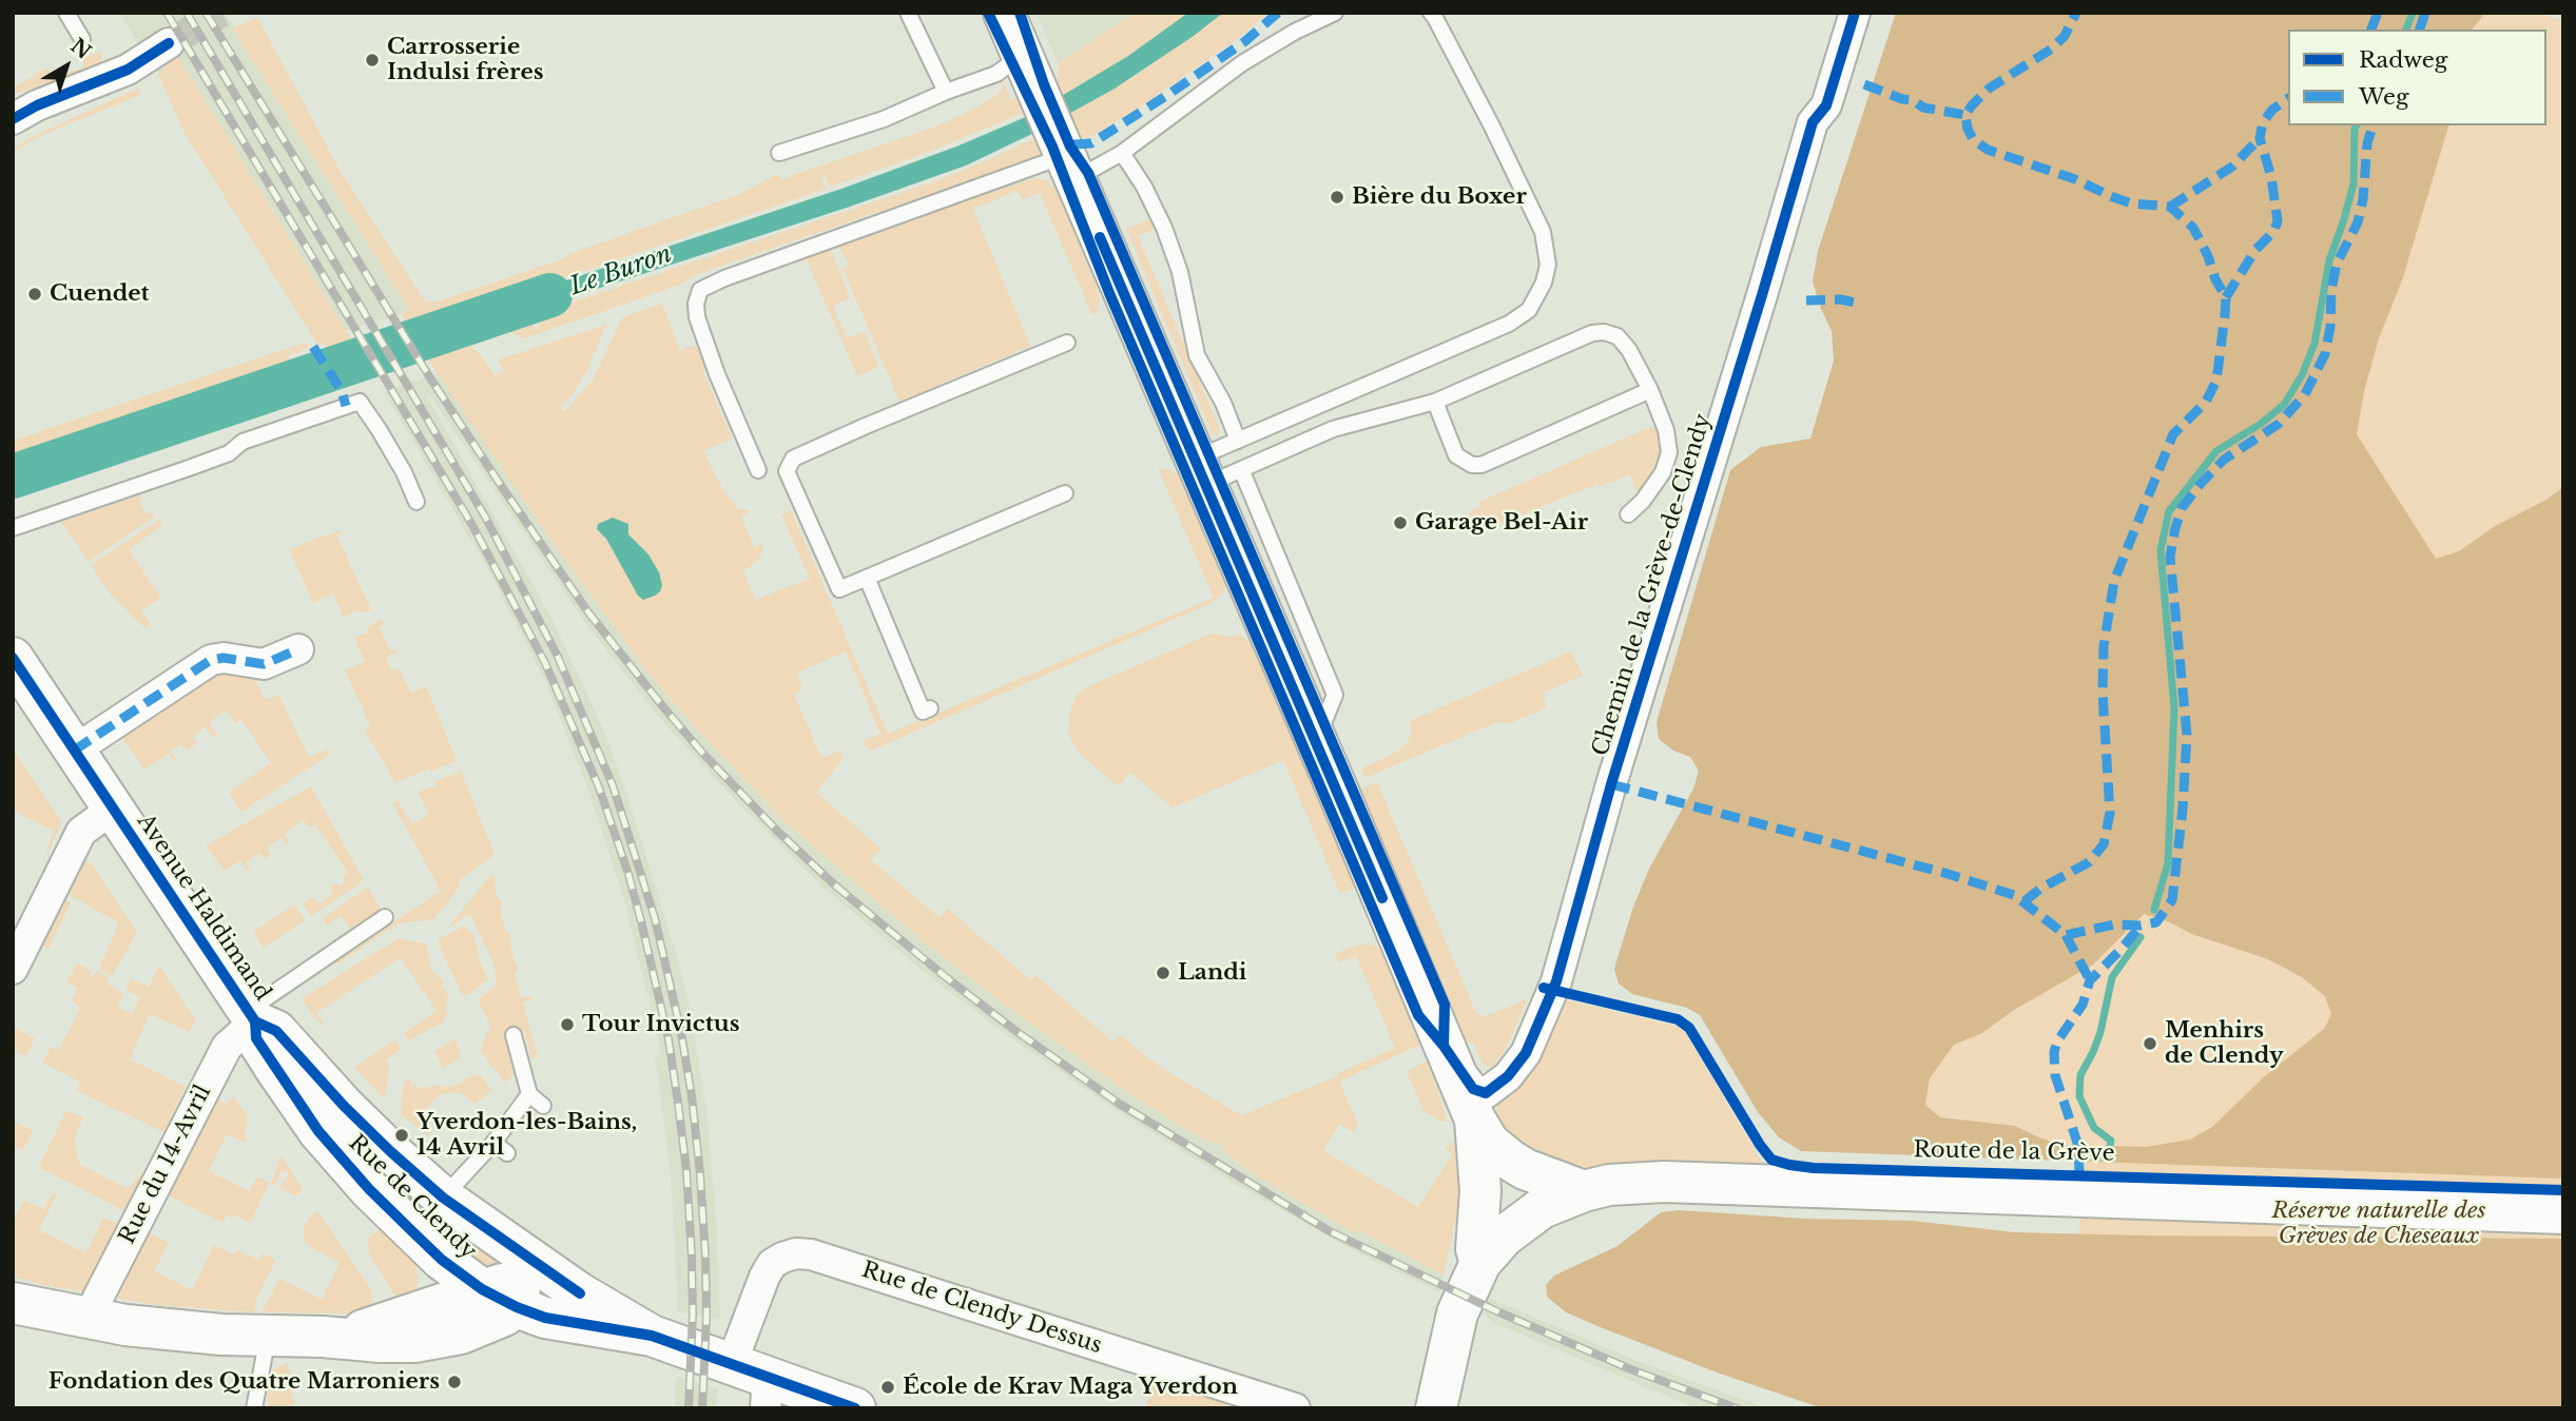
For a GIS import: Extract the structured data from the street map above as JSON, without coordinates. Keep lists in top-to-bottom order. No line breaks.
{"streets":{"main road":["Avenue Haldimand","Route de la Grève","Rue de Clendy"],"street":["Chemin de la Grève-de-Clendy","Rue du 14-Avril","Rue de Clendy Dessus"]},"crossings":[["Avenue Haldimand","Rue du 14-Avril"],["Avenue Haldimand","Rue de Clendy"],["Rue du 14-Avril","Rue de Clendy"],["Rue de Clendy","Rue de Clendy Dessus"]],"water":["Le Buron"],"parks":["Réserve naturelle des Grèves de Cheseaux"],"places":["Carrosserie Indulsi frères","Bière du Boxer","Cuendet","Garage Bel-Air","Landi","Tour Invictus","Menhirs de Clendy","Yverdon-les-Bains, 14 Avril","Fondation des Quatre Marroniers","École de Krav Maga Yverdon"],"legend":["Radweg","Weg"],"north":"top right"}
